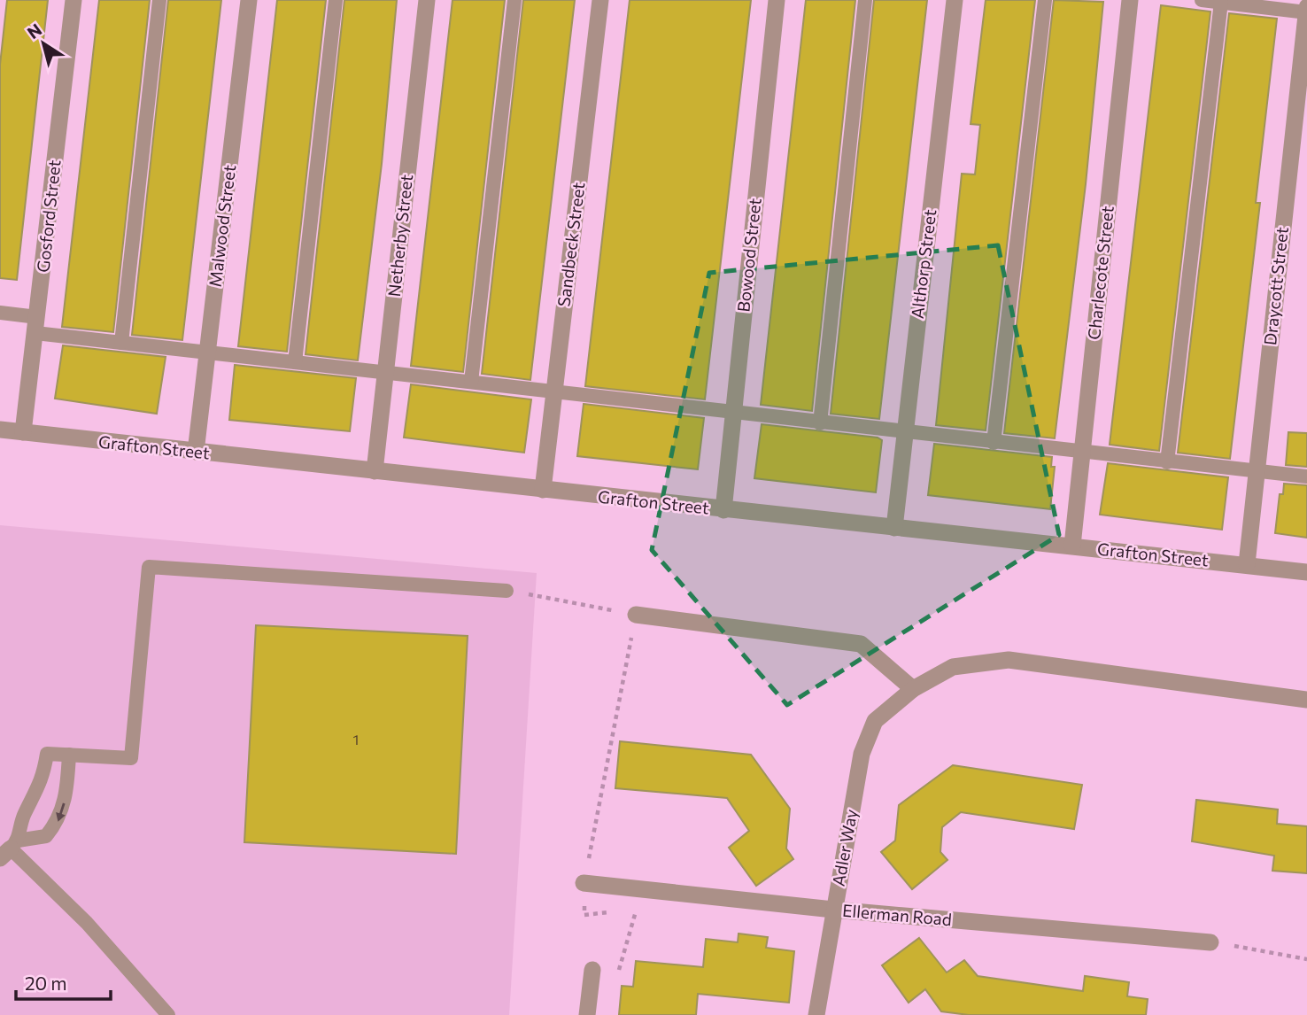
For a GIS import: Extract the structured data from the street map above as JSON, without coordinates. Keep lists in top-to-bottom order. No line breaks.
{"streets":{"street":["Gosford Street","Malwood Street","Netherby Street","Sandbeck Street","Bowood Street","Althorp Street","Charlecote Street","Draycott Street","Grafton Street","Adler Way","Ellerman Road"]},"crossings":[["Gosford Street","Grafton Street"],["Malwood Street","Grafton Street"],["Netherby Street","Grafton Street"],["Sandbeck Street","Grafton Street"],["Bowood Street","Grafton Street"],["Althorp Street","Grafton Street"],["Charlecote Street","Grafton Street"],["Draycott Street","Grafton Street"],["Adler Way","Ellerman Road"]],"house_numbers":["1"],"scale_bar":"20 m","north":"top left"}
